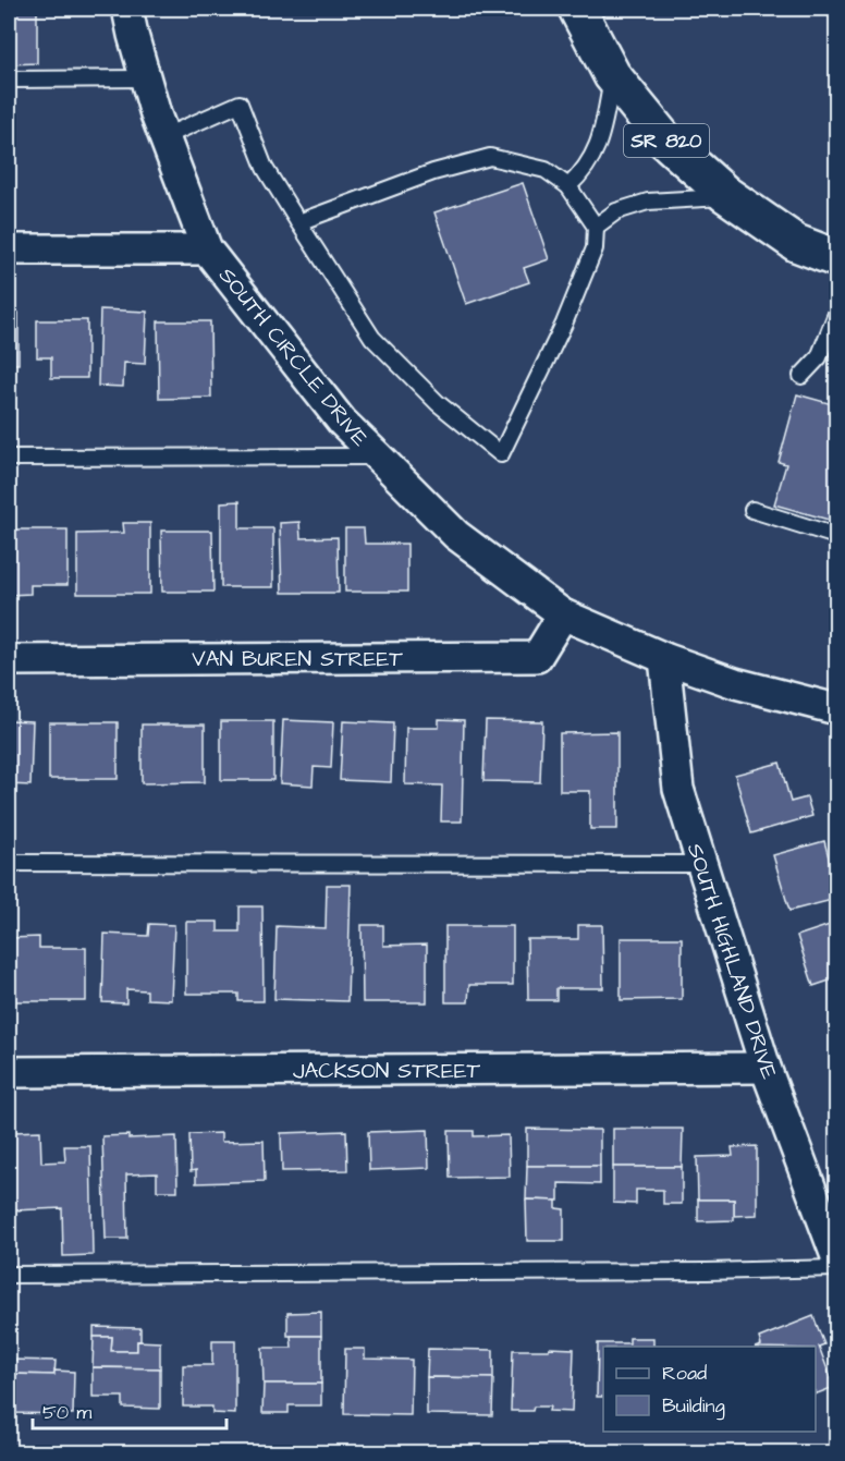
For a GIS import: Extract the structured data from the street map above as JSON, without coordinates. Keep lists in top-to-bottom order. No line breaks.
{"streets":{"highway":["SR 820"],"street":["SOUTH CIRCLE DRIVE","VAN BUREN STREET","SOUTH HIGHLAND DRIVE","JACKSON STREET"]},"crossings":[["SOUTH CIRCLE DRIVE","VAN BUREN STREET"],["SOUTH CIRCLE DRIVE","SOUTH HIGHLAND DRIVE"],["SOUTH HIGHLAND DRIVE","JACKSON STREET"]],"legend":["Road","Building"],"scale_bar":"50 m"}
